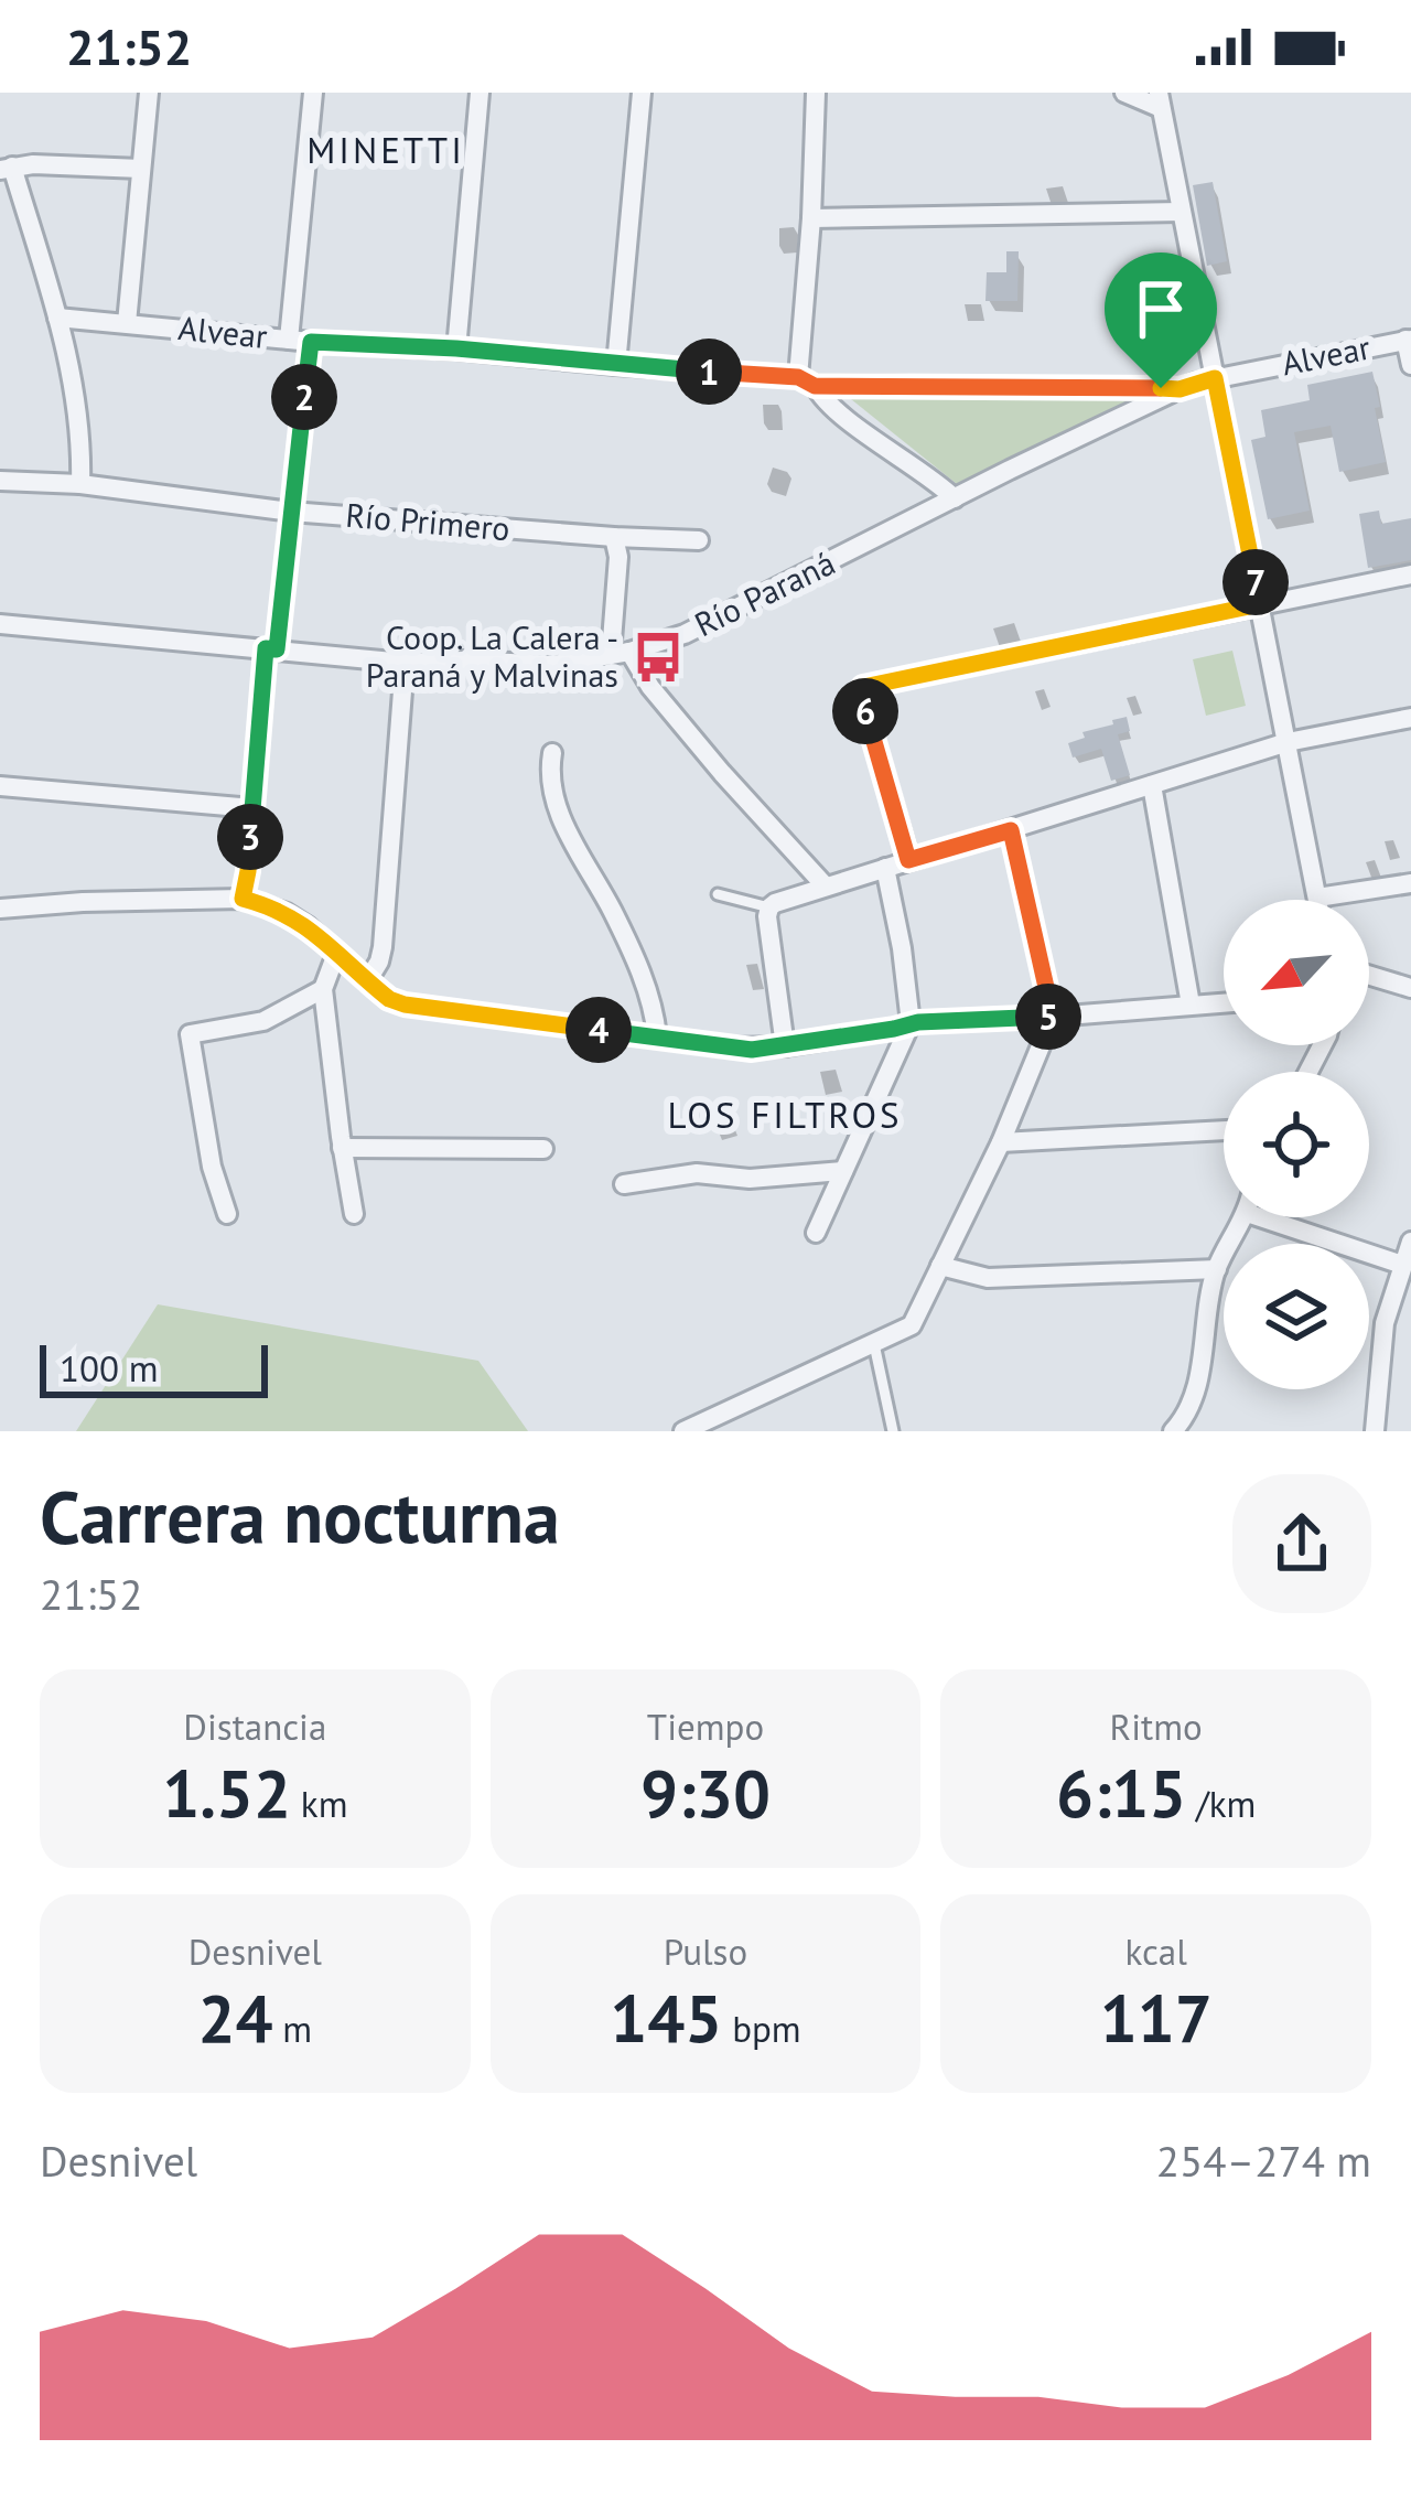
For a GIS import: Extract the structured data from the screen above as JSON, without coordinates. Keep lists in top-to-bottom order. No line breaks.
{"streets":{"street":["Alvear","Río Primero","Río Paraná"]},"crossings":[["Alvear","Río Paraná"]],"districts":["MINETTI","LOS FILTROS"],"places":{"bus stop":["Coop. La Calera - Paraná y Malvinas"]},"scale_bar":"100 m","north":"bottom left","page":{"status":"21:52","pins":["1","2","7","6","3","5","4"],"scale":"100 m","heading":["Carrera nocturna","21:52"],"stats":[["Distancia","1.52 km"],["Tiempo","9:30"],["Ritmo","6:15 /km"],["Desnivel","24 m"],["Pulso","145 bpm"],["kcal","117"]],"chart":["Desnivel","254–274 m"]}}
